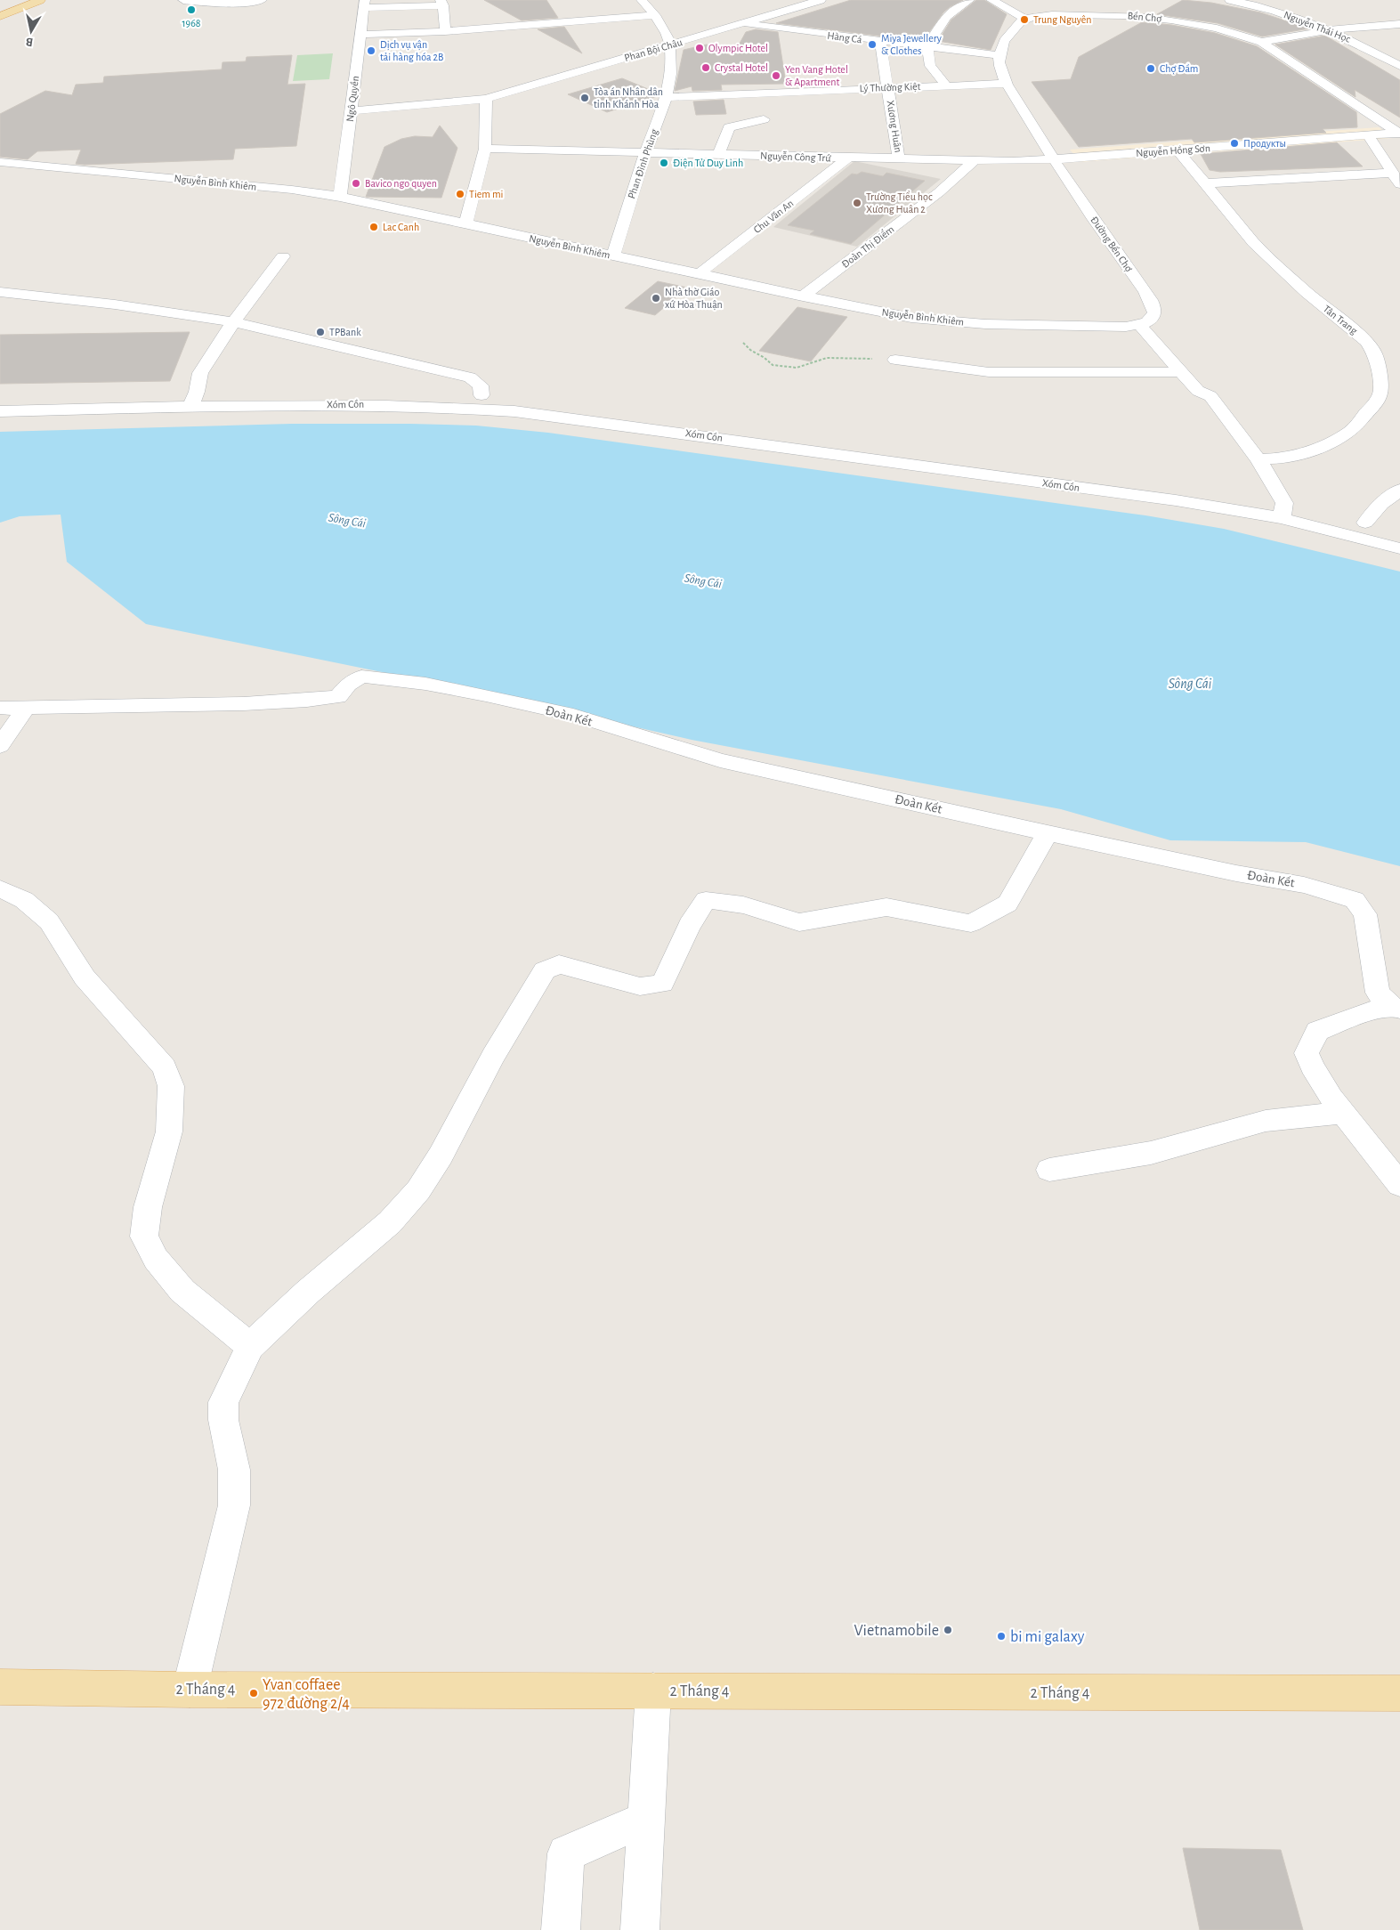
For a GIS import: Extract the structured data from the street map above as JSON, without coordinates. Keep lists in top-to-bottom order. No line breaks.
{"streets":{"main road":["2 Tháng 4"],"street":["Bến Chợ","Nguyễn Thái Học","Hàng Cá","Phan Bội Châu","Lý Thường Kiệt","Ngô Quyền","Xương Huân","Nguyễn Hồng Sơn","Nguyễn Công Trứ","Phan Đình Phùng","Nguyễn Bình Khiêm","Chu Văn An","Đường Bến Chợ","Đoàn Thị Điểm","Tân Trang","Xóm Cồn","Đoàn Kết"]},"crossings":[["Bến Chợ","Nguyễn Hồng Sơn"],["Hàng Cá","Phan Bội Châu"],["Hàng Cá","Xương Huân"],["Phan Bội Châu","Ngô Quyền"],["Phan Bội Châu","Phan Đình Phùng"],["Lý Thường Kiệt","Xương Huân"],["Lý Thường Kiệt","Phan Đình Phùng"],["Ngô Quyền","Nguyễn Bình Khiêm"],["Xương Huân","Nguyễn Công Trứ"],["Nguyễn Hồng Sơn","Nguyễn Công Trứ"],["Nguyễn Hồng Sơn","Đường Bến Chợ"],["Nguyễn Hồng Sơn","Tân Trang"],["Nguyễn Công Trứ","Phan Đình Phùng"],["Nguyễn Công Trứ","Chu Văn An"],["Nguyễn Công Trứ","Đường Bến Chợ"],["Nguyễn Công Trứ","Đoàn Thị Điểm"],["Phan Đình Phùng","Nguyễn Bình Khiêm"],["Nguyễn Bình Khiêm","Chu Văn An"],["Nguyễn Bình Khiêm","Đường Bến Chợ"],["Nguyễn Bình Khiêm","Đoàn Thị Điểm"]],"water":["Sông Cái"],"places":["1968","Trung Nguyên","Miya Jewellery & Clothes","Olympic Hotel","Dịch vụ vận tải hàng hóa 2B","Crystal Hotel","Chợ Đầm","Yen Vang Hotel & Apartment","Tòa án Nhân dân tỉnh Khánh Hòa","Продукты","Điện Tử Duy Linh","Bavico ngo quyen","Tiem mi","Trường Tiểu học Xương Huân 2","Lac Canh","Nhà thờ Giáo xứ Hòa Thuận","TPBank","Vietnamobile","bi mi galaxy","Yvan coffaee 972 đường 2/4"],"north":"bottom"}
